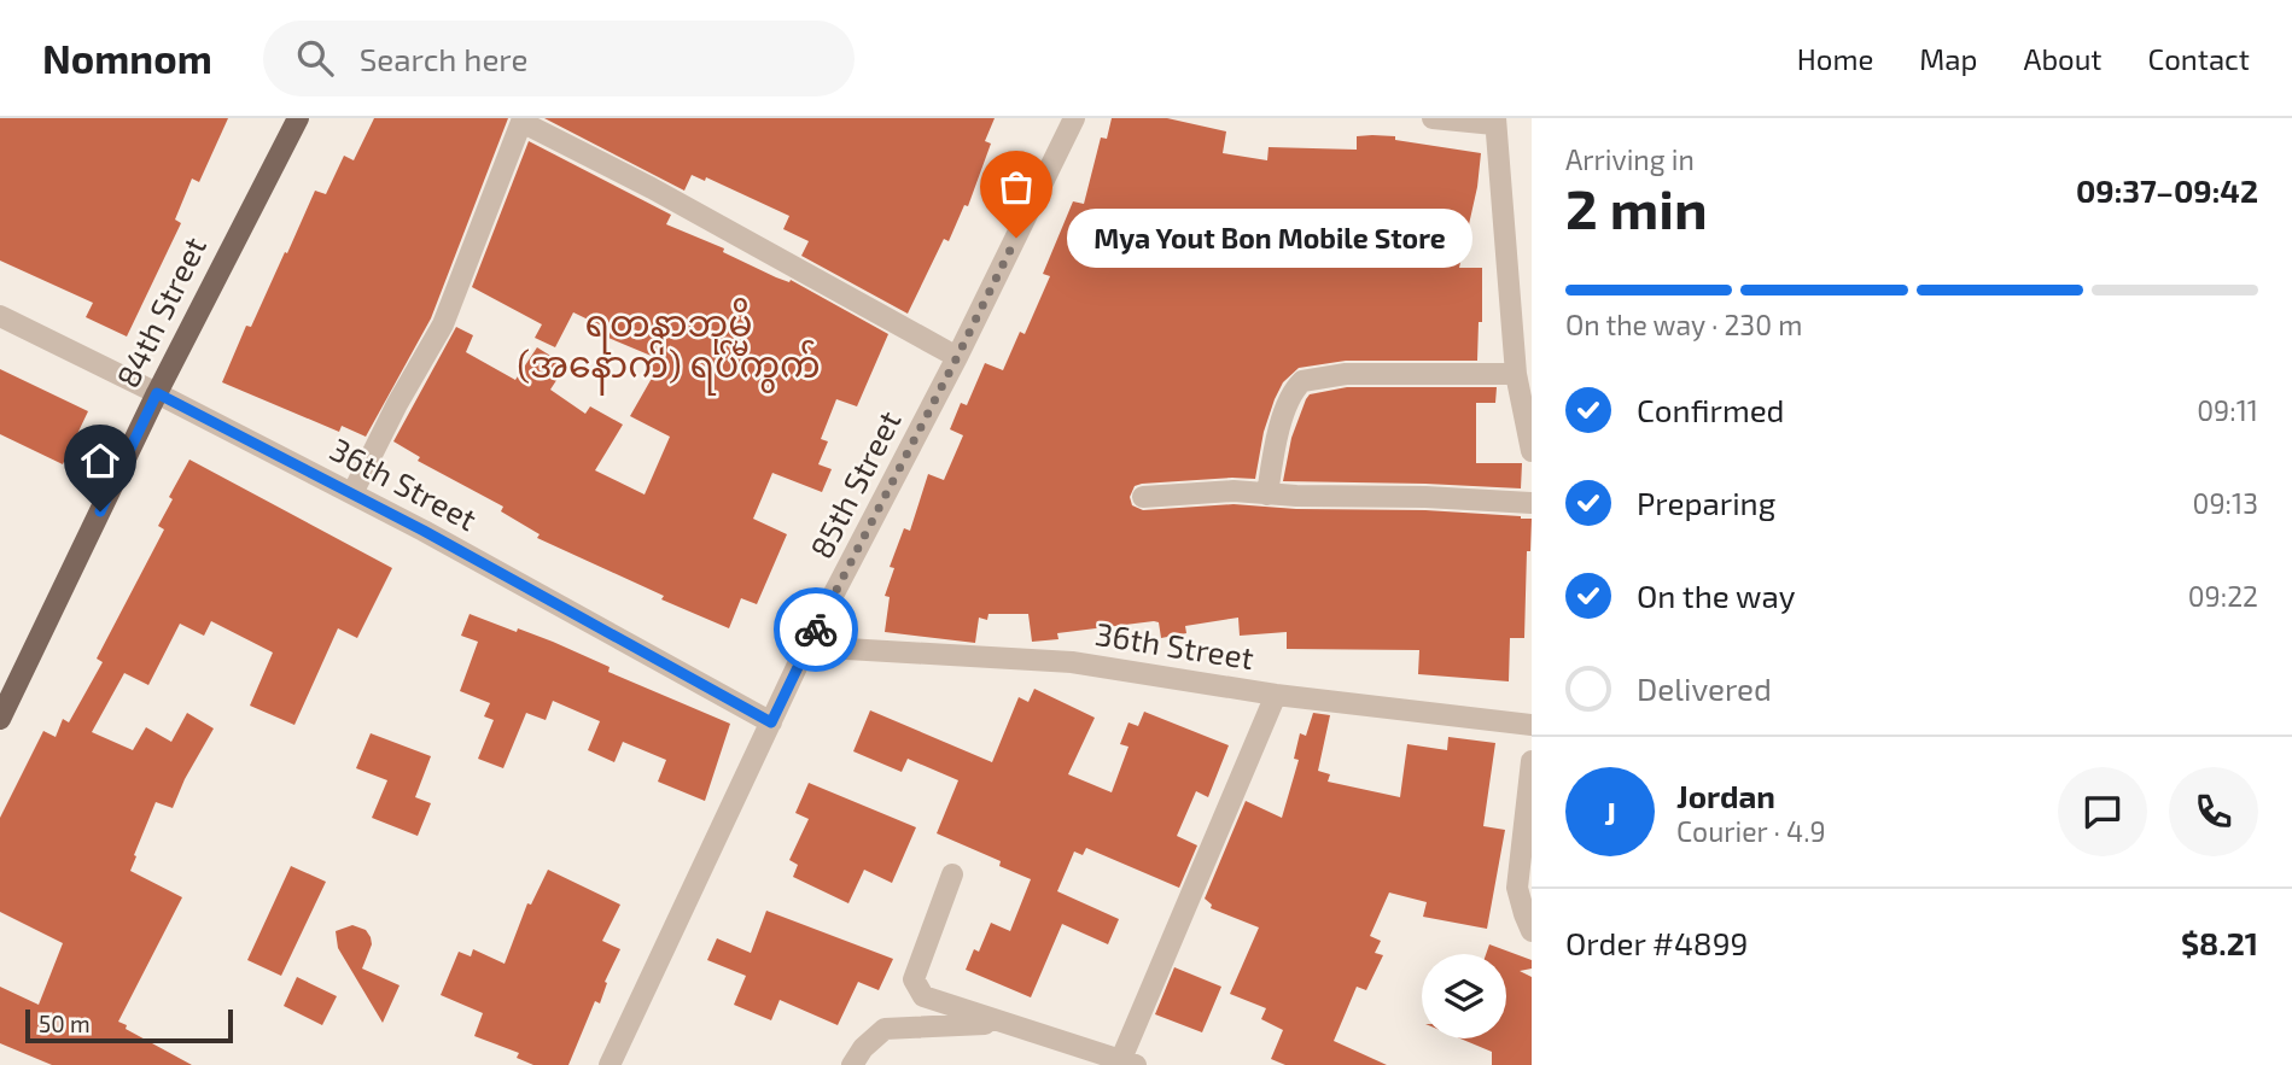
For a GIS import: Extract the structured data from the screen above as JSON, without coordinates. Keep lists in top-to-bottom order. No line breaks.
{"streets":{"main road":["84th Street"],"street":["36th Street","85th Street"]},"crossings":[["84th Street","36th Street"],["36th Street","85th Street"]],"districts":["ရတနာဘုမ္မိ (အနောက်) ရပ်ကွက်"],"places":["Mya Yout Bon Mobile Store"],"scale_bar":"50 m","page":{"header":"Nomnom","search":"Search here","nav":["Home","Map","About","Contact"],"heading":["2 min","Arriving in","09:37–09:42"],"panel":["Jordan","Courier · 4.9","Order #4899","$8.21"],"bubble":"Mya Yout Bon Mobile Store","bar":"On the way · 230 m","list":[["Confirmed","09:11"],["Preparing","09:13"],["On the way","09:22"],"Delivered"],"round":"J","scale":"50 m"}}
